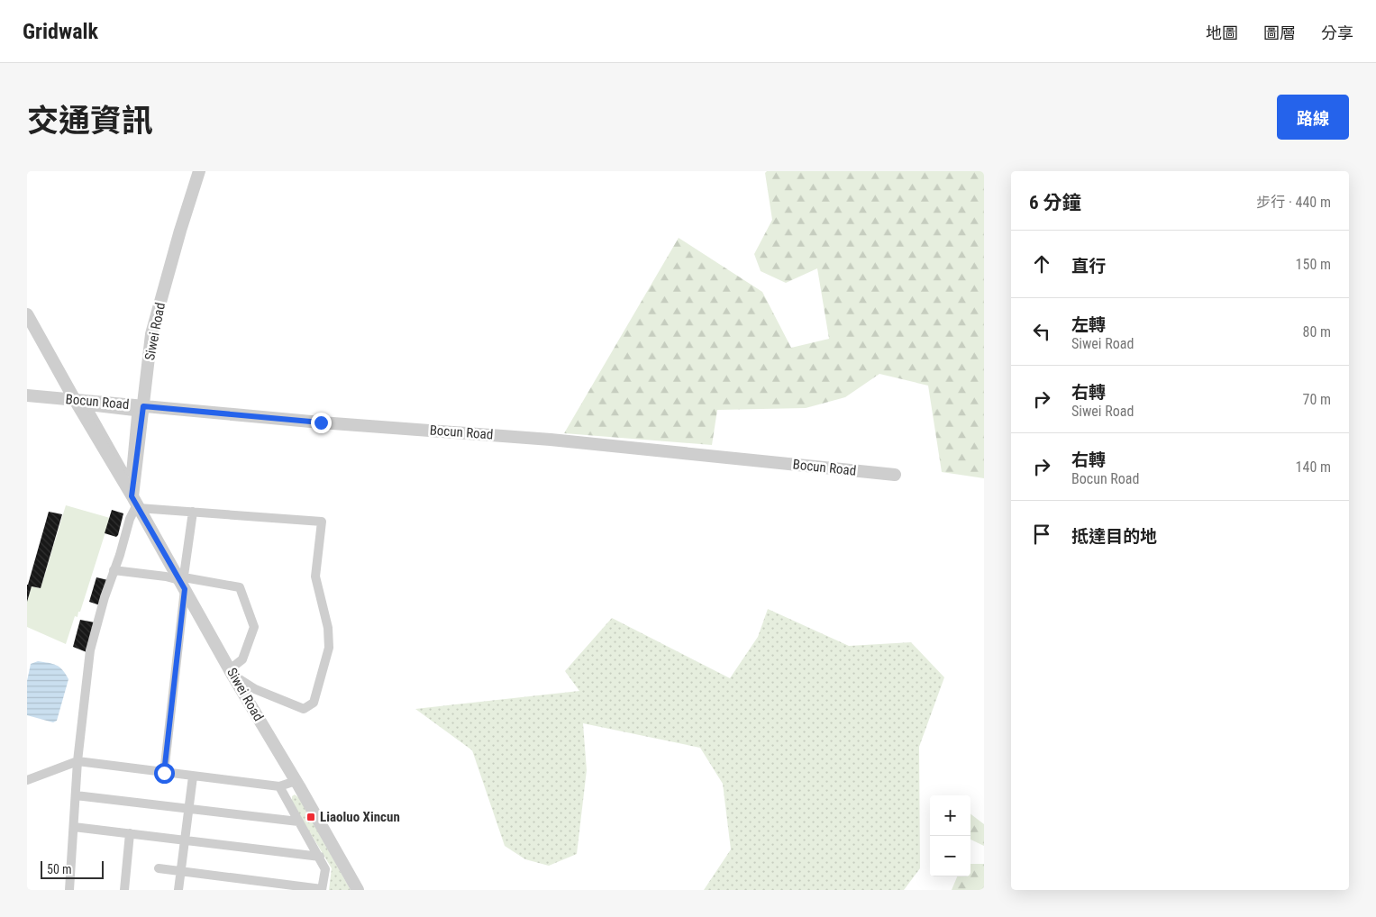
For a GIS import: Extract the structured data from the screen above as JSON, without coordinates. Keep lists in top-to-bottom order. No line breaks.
{"streets":{"street":["Siwei Road","Bocun Road"]},"crossings":[["Siwei Road","Bocun Road"]],"places":{"transit":["Liaoluo Xincun"]},"scale_bar":"50 m","page":{"header":"Gridwalk","nav":["地圖","圖層","分享"],"title":"交通資訊","buttons":"路線","heading":["6 分鐘","步行 · 440 m"],"list":[["直行","150 m"],["左轉","Siwei Road","80 m"],["右轉","Siwei Road","70 m"],["右轉","Bocun Road","140 m"],"抵達目的地"],"map_buttons":["+","−"],"scale":"50 m"}}
